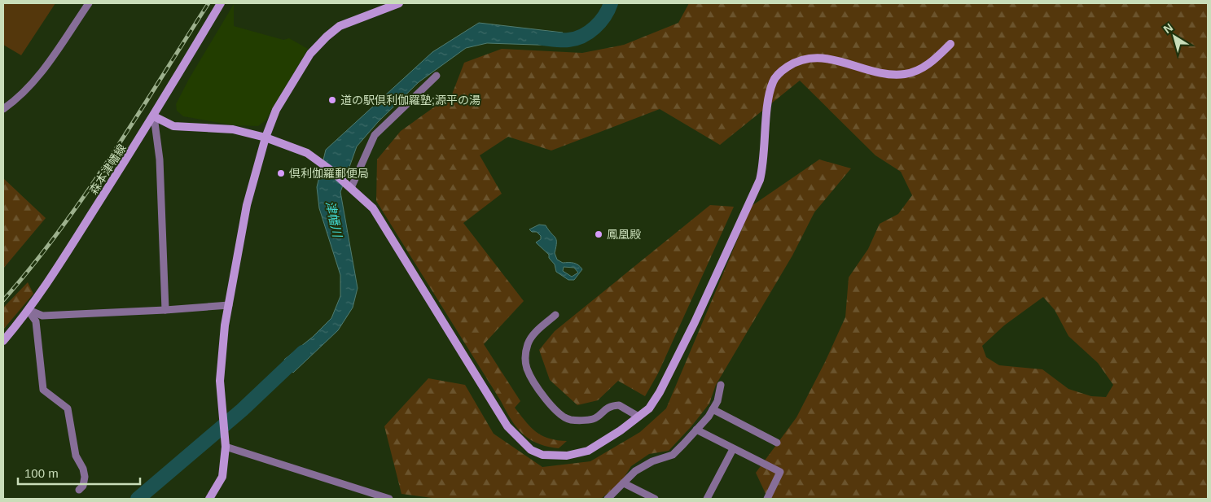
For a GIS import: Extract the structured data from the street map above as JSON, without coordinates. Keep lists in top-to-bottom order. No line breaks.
{"streets":{"street":["森本津幡線"]},"water":["津幡川"],"places":["道の駅倶利伽羅塾;源平の湯","倶利伽羅郵便局","鳳凰殿"],"scale_bar":"100 m","north":"top left"}
